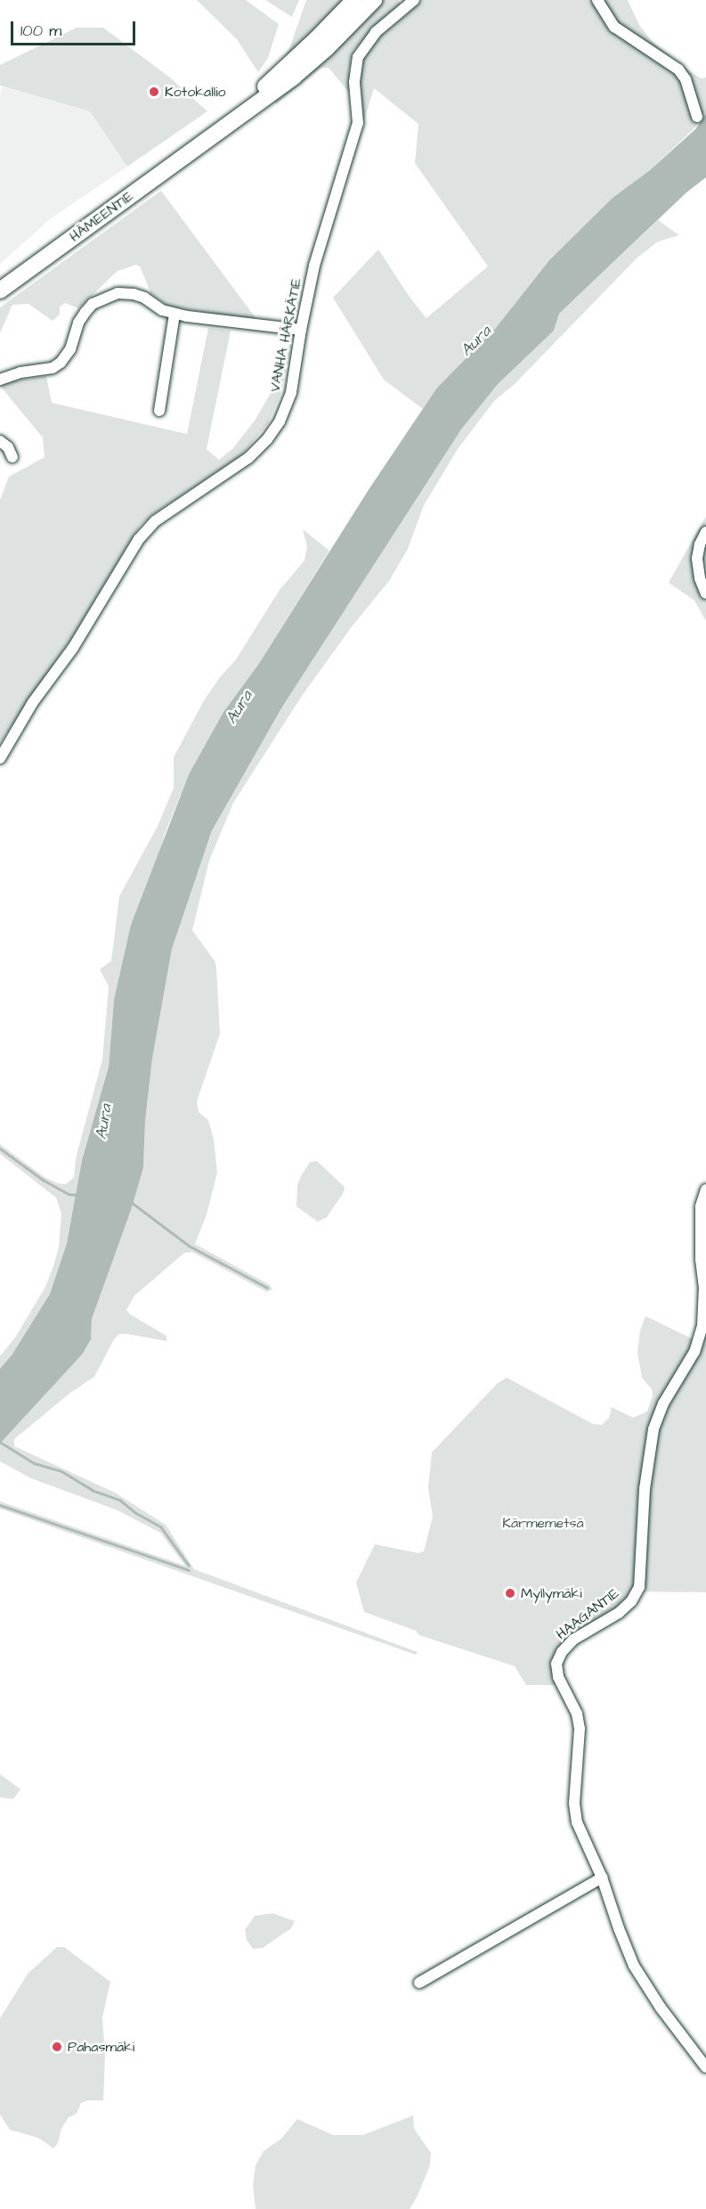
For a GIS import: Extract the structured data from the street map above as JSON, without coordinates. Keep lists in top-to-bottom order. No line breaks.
{"streets":{"highway":["HÄMEENTIE"],"street":["VANHA HÄRKÄTIE","HAAGANTIE"]},"water":["Aura"],"parks":["Kärmemetsä"],"places":["Kotokallio","Myllymäki","Pahasmäki"],"scale_bar":"100 m"}
